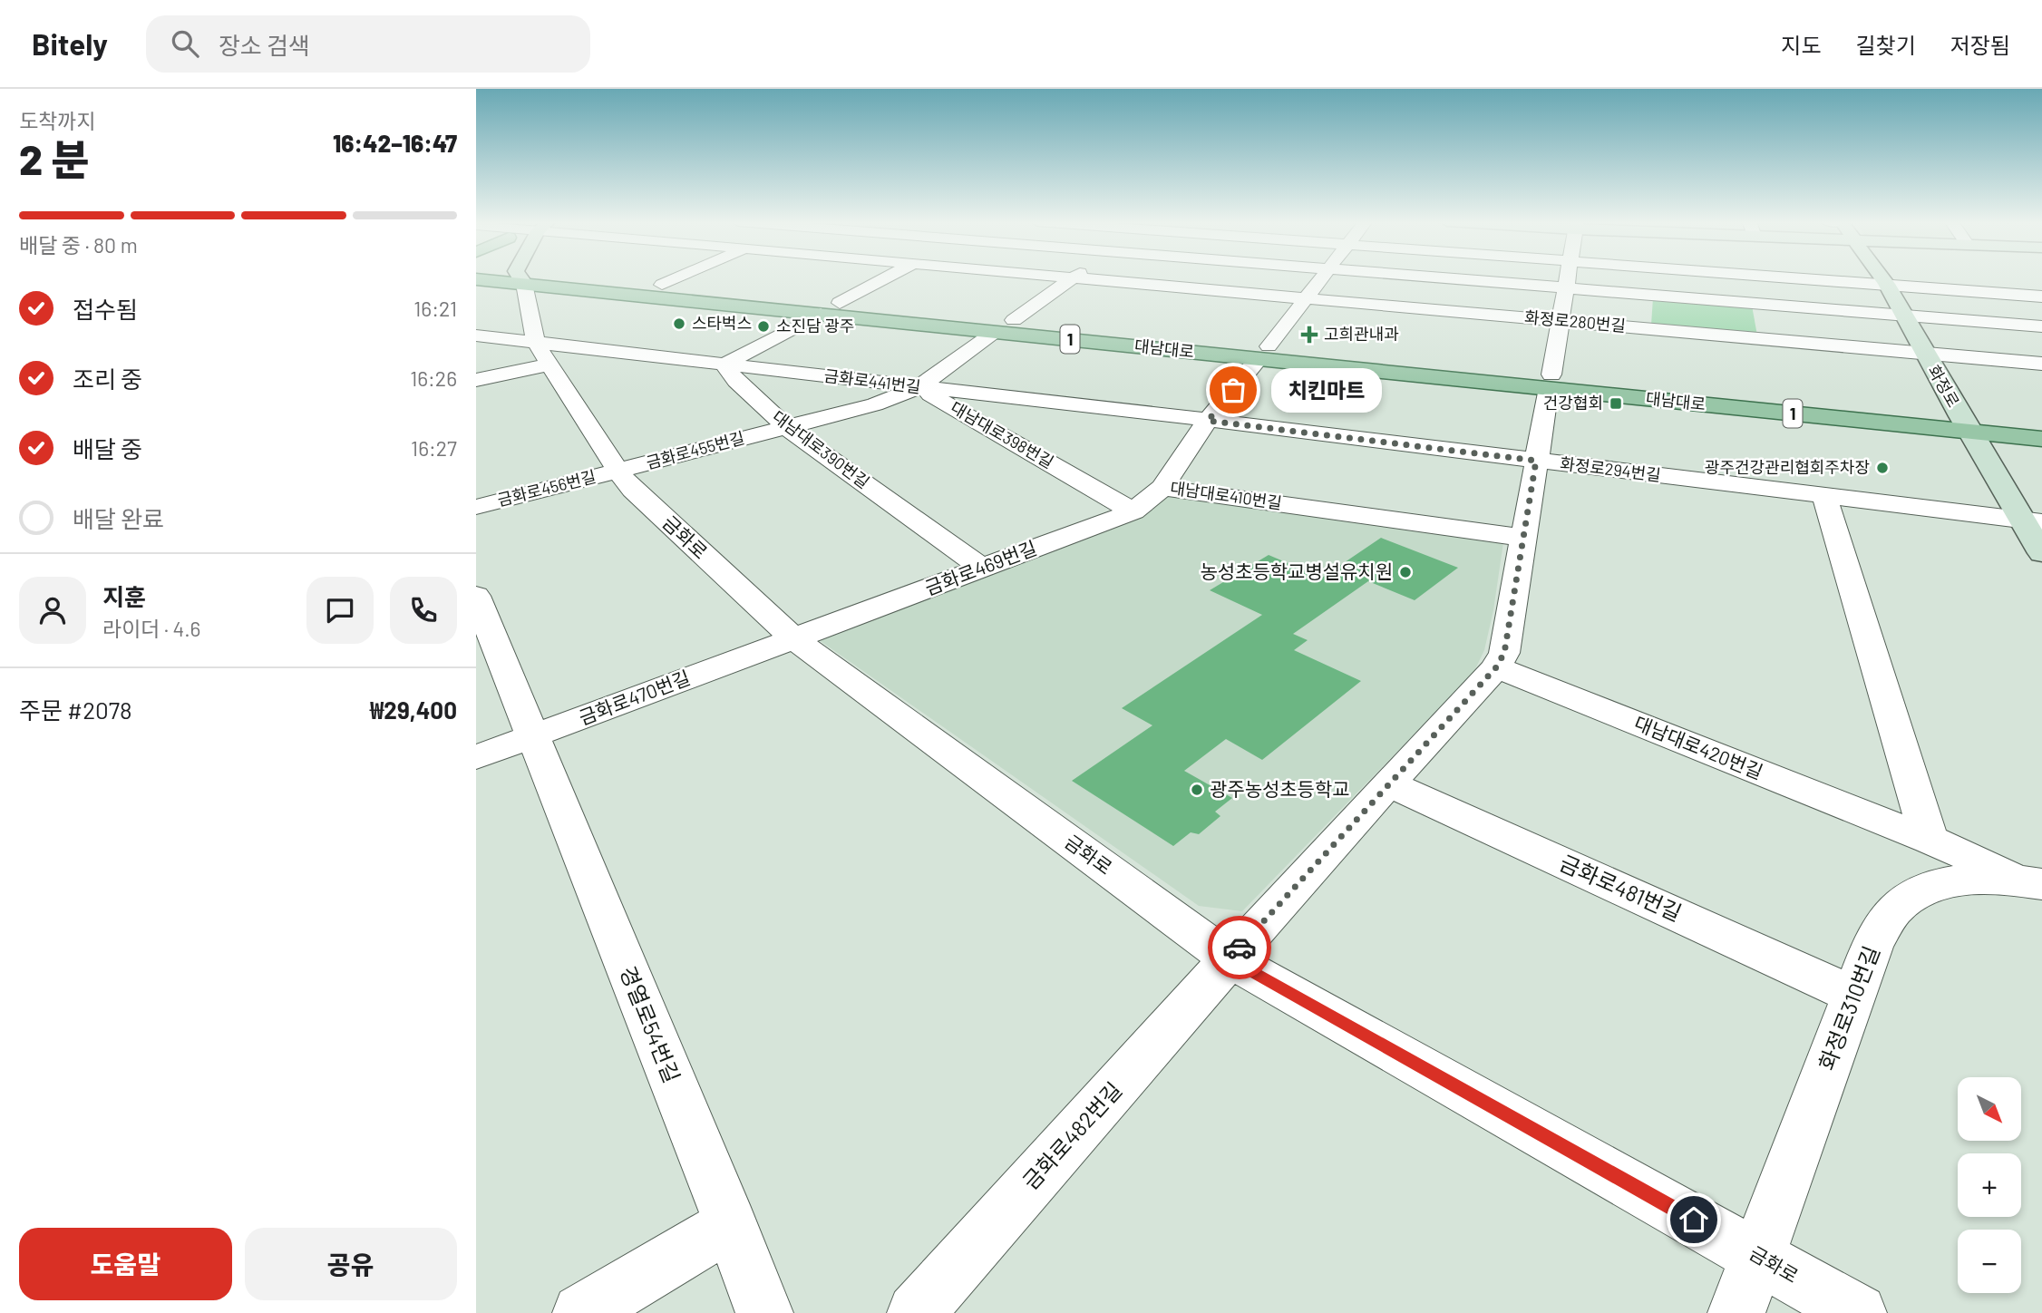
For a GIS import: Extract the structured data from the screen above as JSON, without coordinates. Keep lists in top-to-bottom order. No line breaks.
{"streets":{"main road":["1","대남대로"],"street":["화정로280번길","금화로441번길","화정로","대남대로398번길","대남대로390번길","금화로455번길","화정로294번길","금화로456번길","대남대로410번길","금화로","금화로469번길","금화로470번길","대남대로420번길","금화로481번길","화정로310번길","경열로54번길","금화로482번길"]},"crossings":[["화정로280번길","화정로"],["화정로280번길","대남대로410번길"],["대남대로","화정로"],["대남대로","대남대로410번길"],["금화로441번길","대남대로398번길"],["금화로441번길","대남대로390번길"],["금화로441번길","금화로455번길"],["금화로441번길","화정로294번길"],["금화로441번길","대남대로410번길"],["금화로441번길","금화로"],["화정로","화정로294번길"],["대남대로398번길","금화로455번길"],["대남대로398번길","금화로469번길"],["대남대로390번길","금화로455번길"],["대남대로390번길","금화로469번길"],["금화로455번길","금화로456번길"],["금화로455번길","금화로"],["화정로294번길","대남대로410번길"],["금화로456번길","금화로"],["대남대로410번길","금화로469번길"],["금화로","금화로469번길"],["금화로","금화로470번길"],["금화로","화정로310번길"],["금화로","금화로482번길"],["금화로469번길","금화로470번길"],["금화로470번길","경열로54번길"],["대남대로420번길","화정로310번길"],["금화로481번길","화정로310번길"]],"places":{"other":["스타벅스","소진담 광주","치킨마트","광주건강관리협회주차장","농성초등학교병설유치원","광주농성초등학교"],"health":["고희관내과"],"transit":["건강협회"]},"north":"bottom right","page":{"header":"Bitely","search":"장소 검색","nav":["지도","길찾기","저장됨"],"heading":["2 분","도착까지","16:42–16:47"],"panel":["지훈","라이더 · 4.6","주문 #2078","₩29,400"],"bar":"배달 중 · 80 m","list":[["접수됨","16:21"],["조리 중","16:26"],["배달 중","16:27"],"배달 완료"],"bubble":"치킨마트","map_buttons":["+","−"],"buttons":["도움말","공유"]}}
